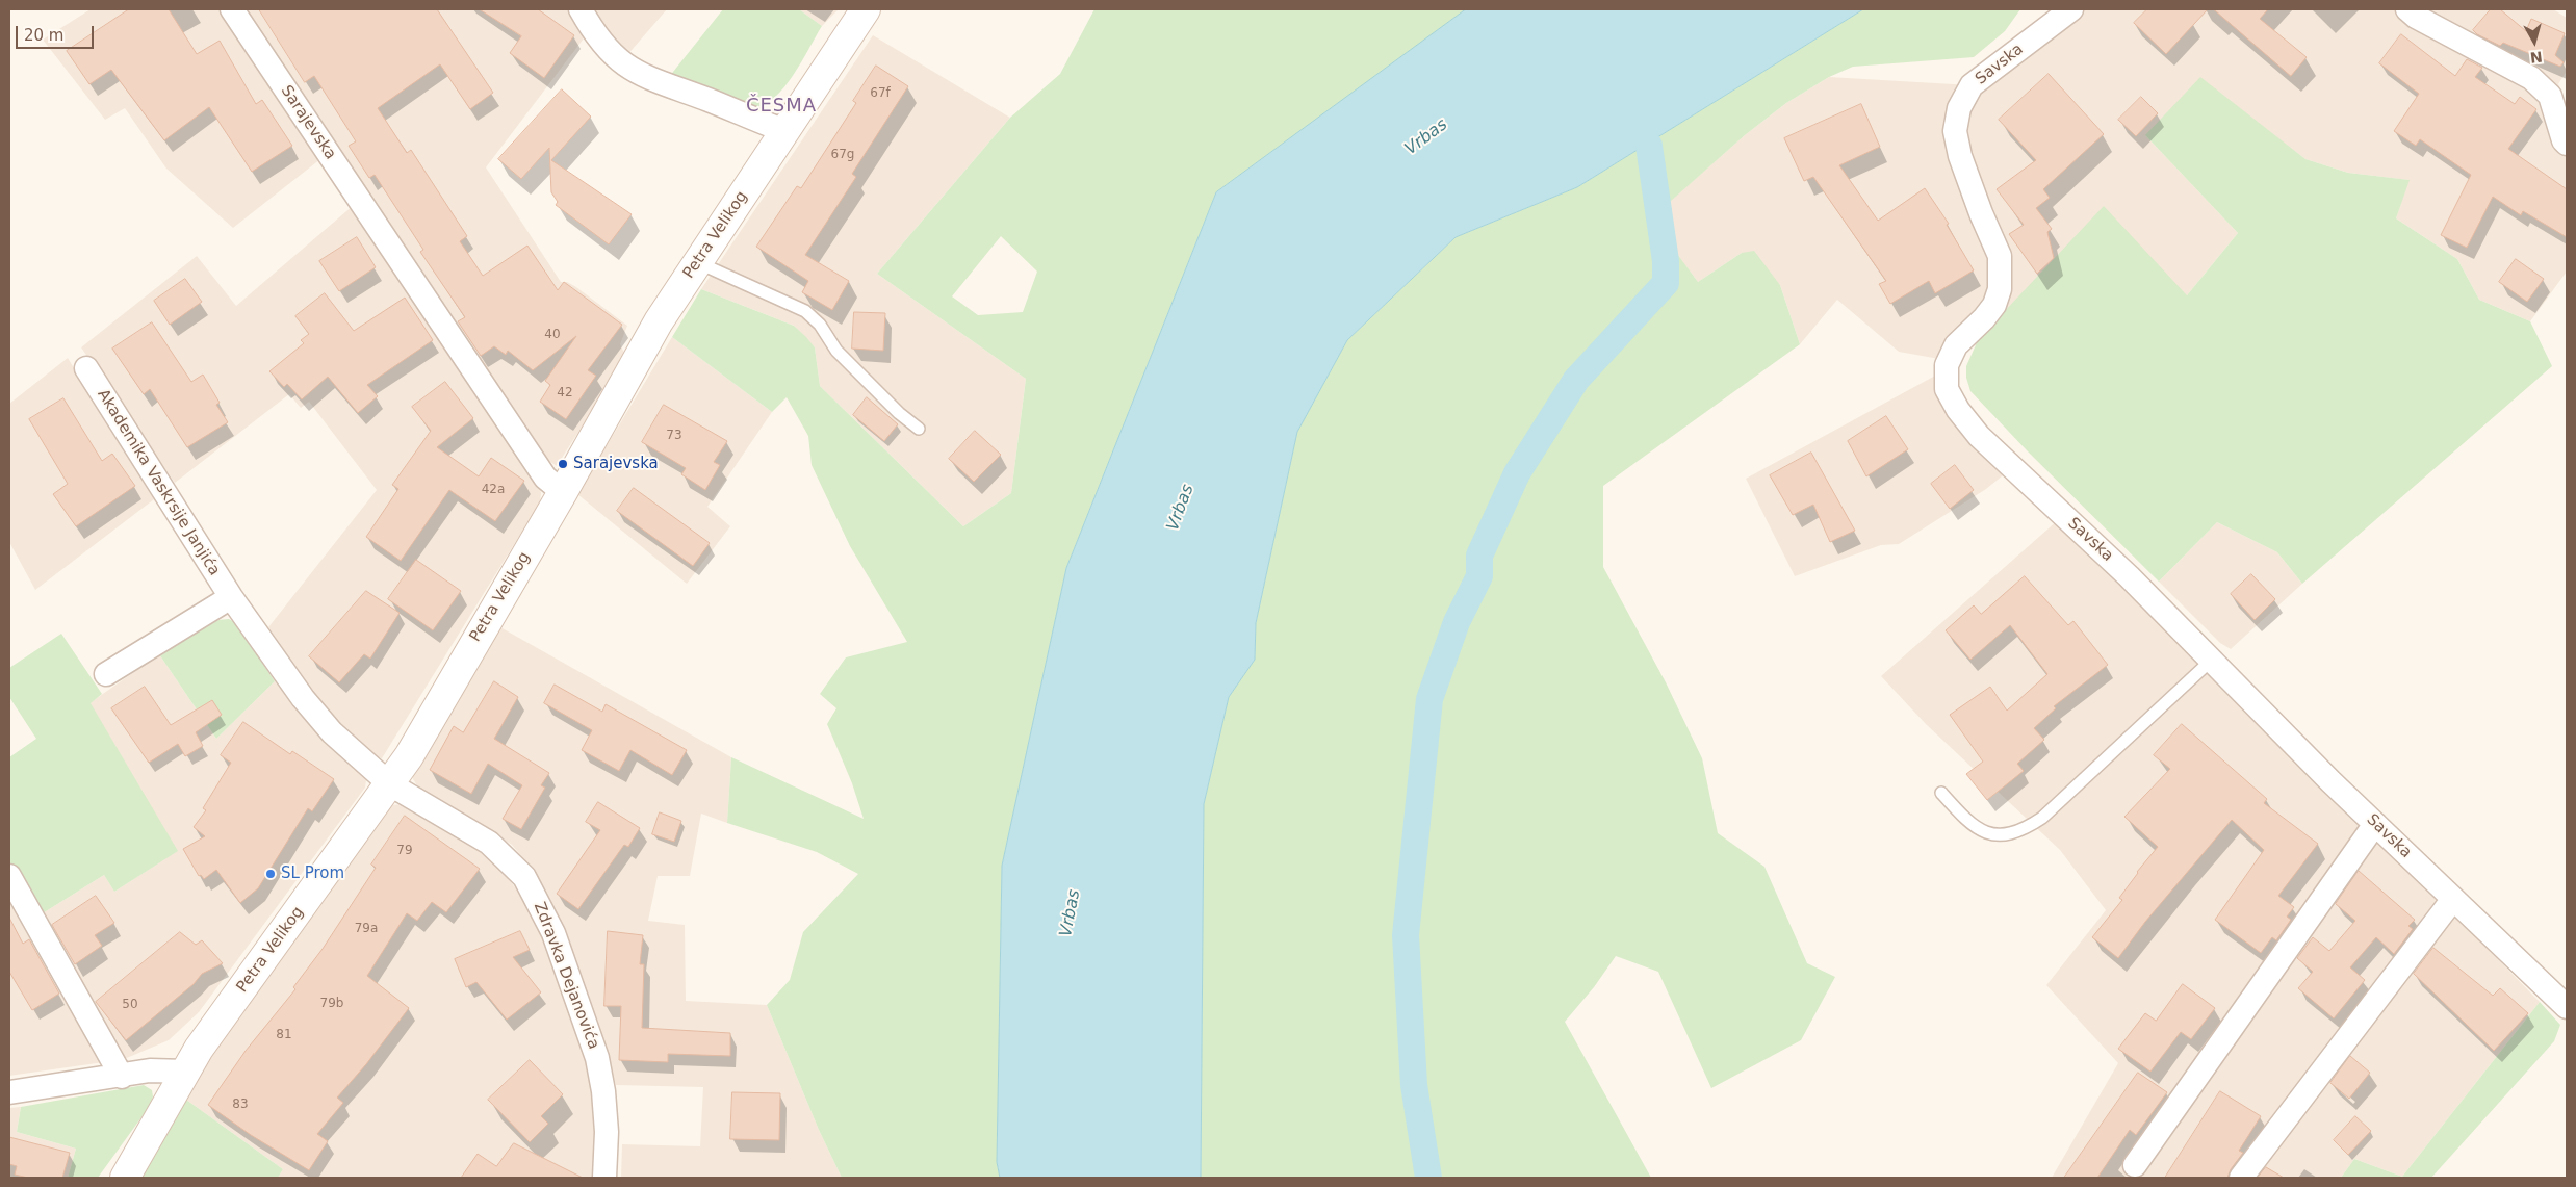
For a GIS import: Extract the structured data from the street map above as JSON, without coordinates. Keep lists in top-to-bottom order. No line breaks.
{"streets":{"street":["Savska","Sarajevska","Petra Velikog","Akademika Vaskrsije Janjića","Zdravka Dejanovića"]},"crossings":[["Sarajevska","Petra Velikog"],["Petra Velikog","Akademika Vaskrsije Janjića"],["Petra Velikog","Zdravka Dejanovića"],["Akademika Vaskrsije Janjića","Zdravka Dejanovića"]],"districts":["ČESMA"],"water":["Vrbas"],"places":["Sarajevska","SL Prom"],"house_numbers":["67f","67g","40","42","73","42a","79","79a","79b","50","81","83"],"scale_bar":"20 m","north":"bottom"}
